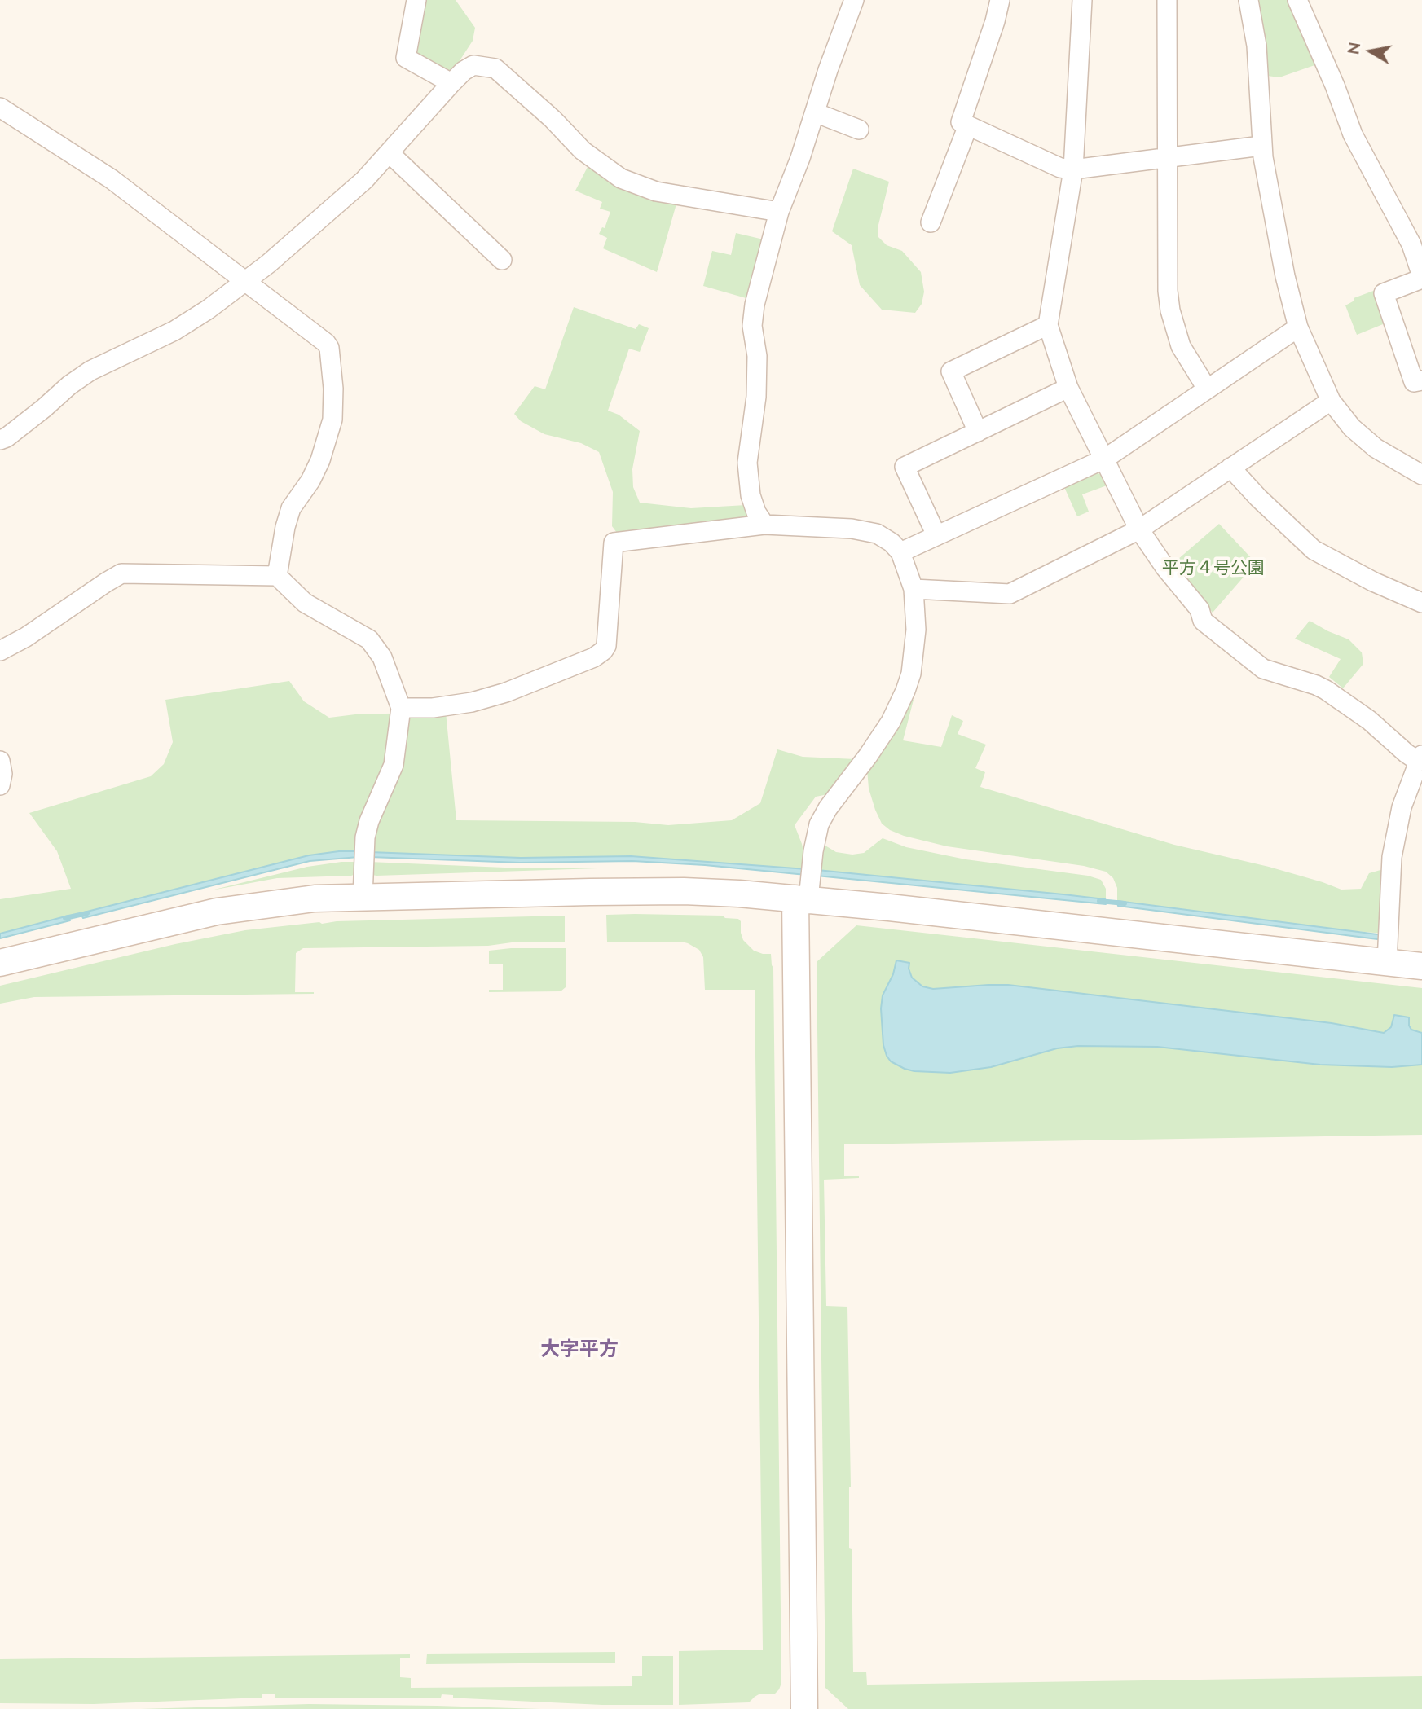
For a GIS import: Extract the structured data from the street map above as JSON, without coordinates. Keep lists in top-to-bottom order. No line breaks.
{"districts":["大字平方"],"parks":["平方４号公園"],"north":"left"}
